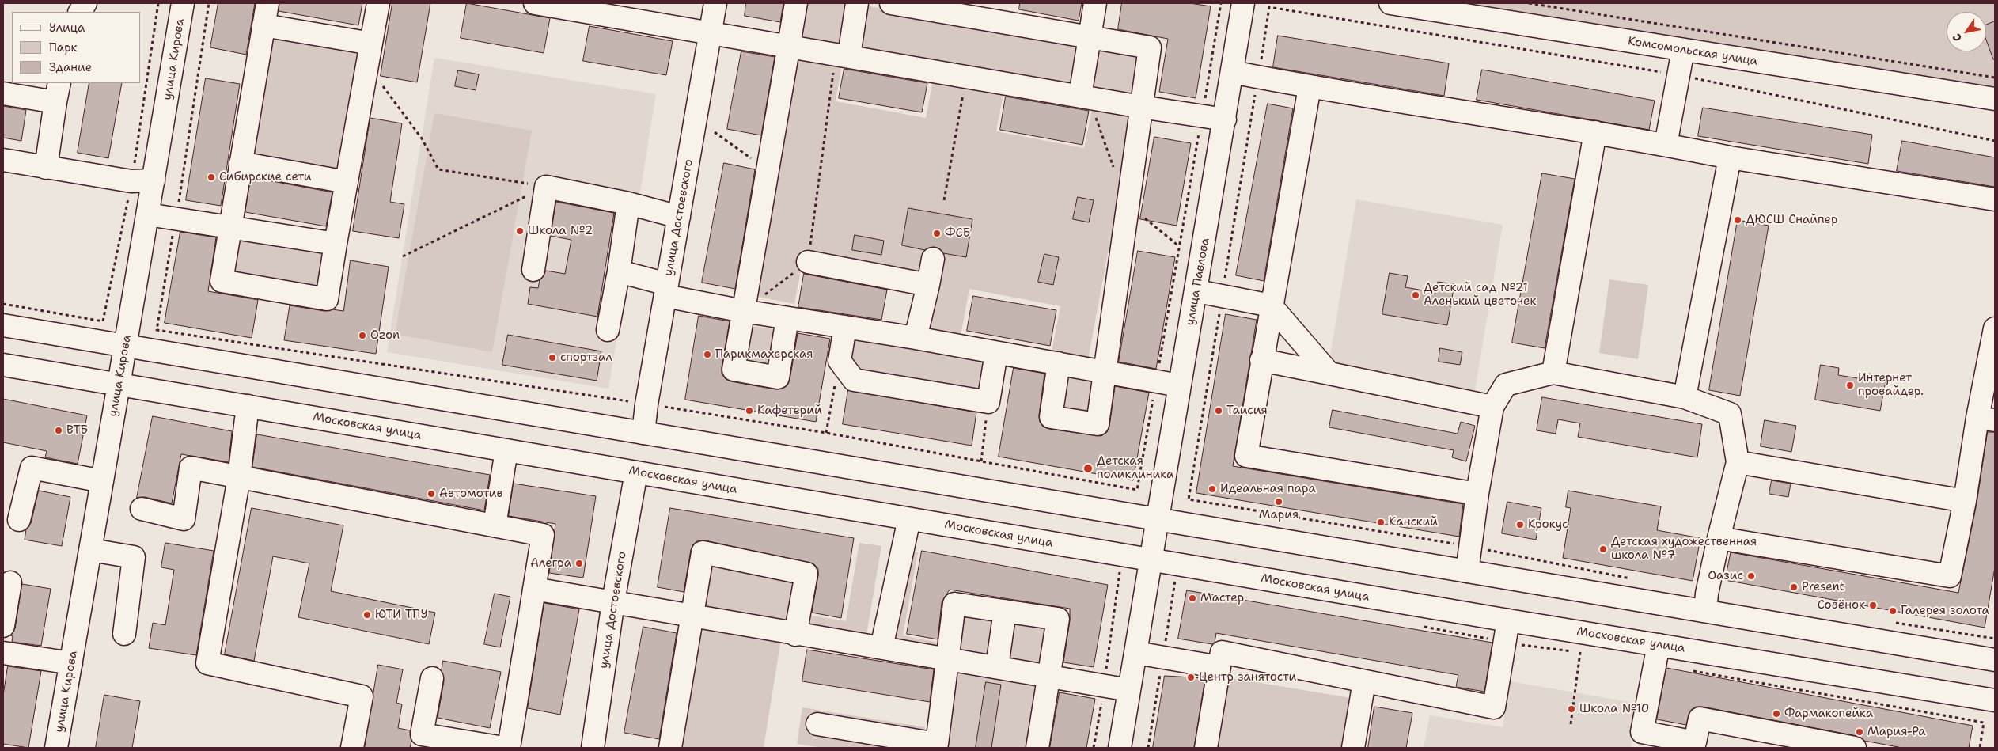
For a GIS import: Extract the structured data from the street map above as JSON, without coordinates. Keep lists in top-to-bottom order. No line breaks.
{"streets":{"main road":["Комсомольская улица","улица Кирова","улица Достоевского","улица Павлова","Московская улица"]},"crossings":[["улица Кирова","Московская улица"],["улица Достоевского","Московская улица"],["улица Павлова","Московская улица"]],"places":["Сибирские сети","ДЮСШ Снайпер","Школа №2","ФСБ","Детский сад №21 Аленький цветочек","Ozon","Парикмахерская","спортзал","Интернет провайдер.","Кафетерий","Таисия","ВТБ","Детская поликлиника","Идеальная пара","Автомотив","Мария","Канский","Крокус","Детская художественная школа №7","Алегра","Оазис","Present","Мастер","Совёнок","Галерея золота","ЮТИ ТПУ","Центр занятости","Школа №10","Фармакопейка","Мария-Ра"],"legend":["Улица","Парк","Здание"],"north":"bottom left"}
